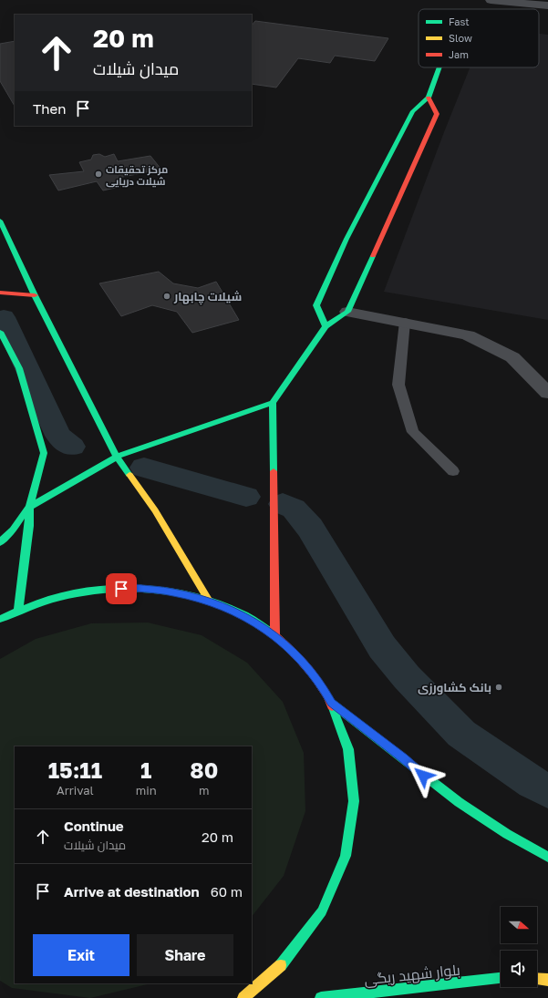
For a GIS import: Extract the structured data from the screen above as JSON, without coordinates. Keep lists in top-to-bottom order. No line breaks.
{"streets":{"main road":["بلوار شهید ریگی"]},"places":["مرکز تحقیقات شیلات دریایی","شیلات چابهار","بانک کشاورزی"],"legend":["Fast","Slow","Jam"],"north":"right","page":{"turn":["20 m","میدان شیلات"],"then":"Then","eta":["15:11","Arrival","1","min","80","m"],"list":[{"name":"Continue","note":"میدان شیلات","value":"20 m"},{"name":"Arrive at destination","value":"60 m"}],"buttons":["Exit","Share"]}}
